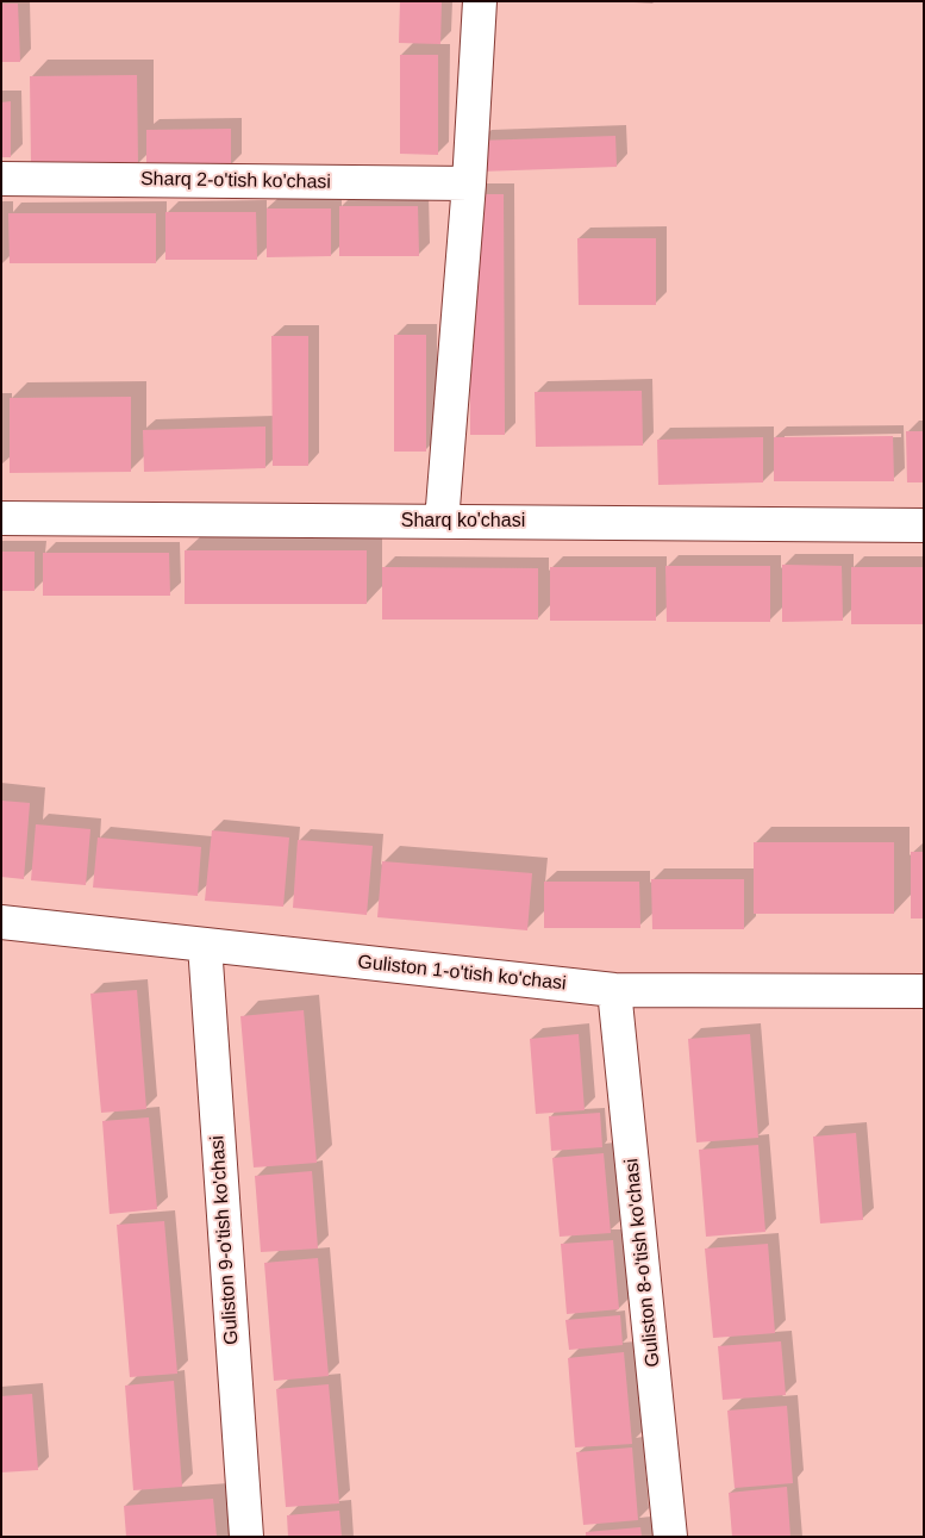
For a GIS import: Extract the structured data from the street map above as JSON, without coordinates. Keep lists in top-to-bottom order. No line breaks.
{"streets":{"street":["Sharq 2-o'tish ko'chasi","Sharq ko'chasi","Guliston 1-o'tish ko'chasi","Guliston 9-o'tish ko'chasi","Guliston 8-o'tish ko'chasi"]},"crossings":[["Guliston 1-o'tish ko'chasi","Guliston 9-o'tish ko'chasi"],["Guliston 1-o'tish ko'chasi","Guliston 8-o'tish ko'chasi"]]}
